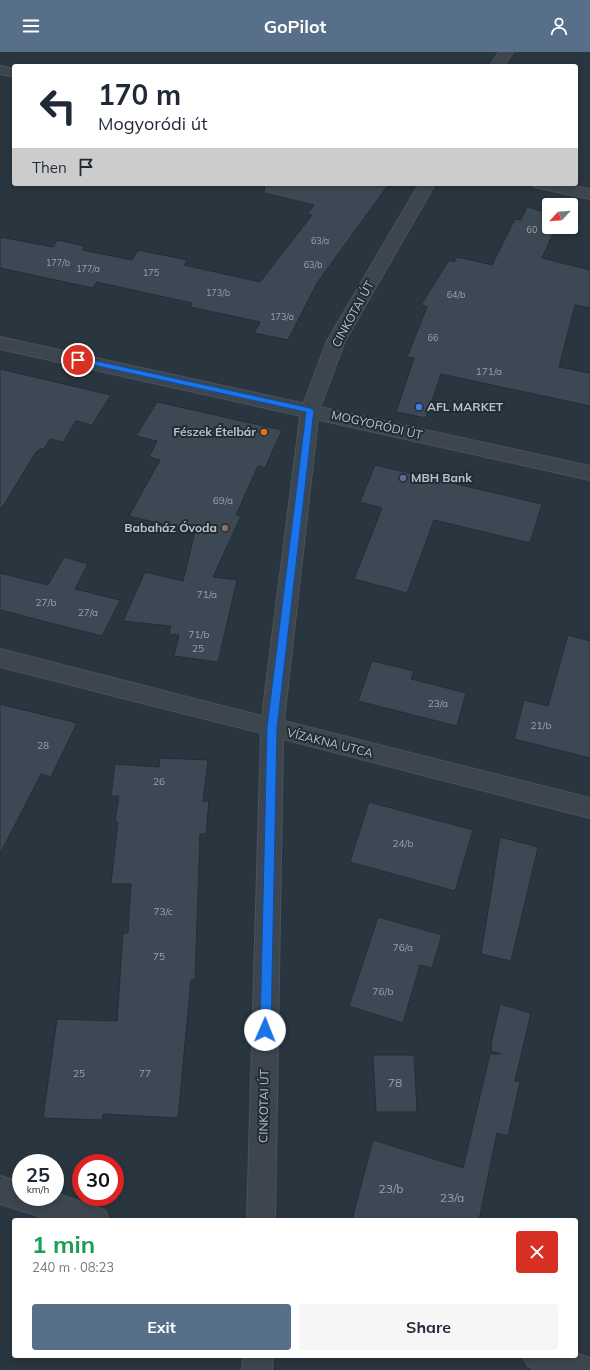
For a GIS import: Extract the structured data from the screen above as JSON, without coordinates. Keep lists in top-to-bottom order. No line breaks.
{"streets":{"street":["CINKOTAI ÚT","MOGYORÓDI ÚT","VÍZAKNA UTCA"]},"crossings":[["CINKOTAI ÚT","MOGYORÓDI ÚT"],["CINKOTAI ÚT","VÍZAKNA UTCA"]],"places":["AFL MARKET","Fészek Ételbár","MBH Bank","Babaház Óvoda"],"house_numbers":["60","63/a","177/b","63/b","177/a","175","173/b","64/b","173/a","66","171/a","69/a","71/a","27/b","27/a","71/b","25","23/a","21/b","28","26","24/b","73/c","76/a","75","76/b","25","77","78","23/b","23/a"],"north":"bottom left","page":{"header":"GoPilot","turn":["170 m","Mogyoródi út"],"then":"Then","speed":"25 km/h","limit":"30","heading":["1 min","240 m · 08:23"],"buttons":["Exit","Share"]}}
